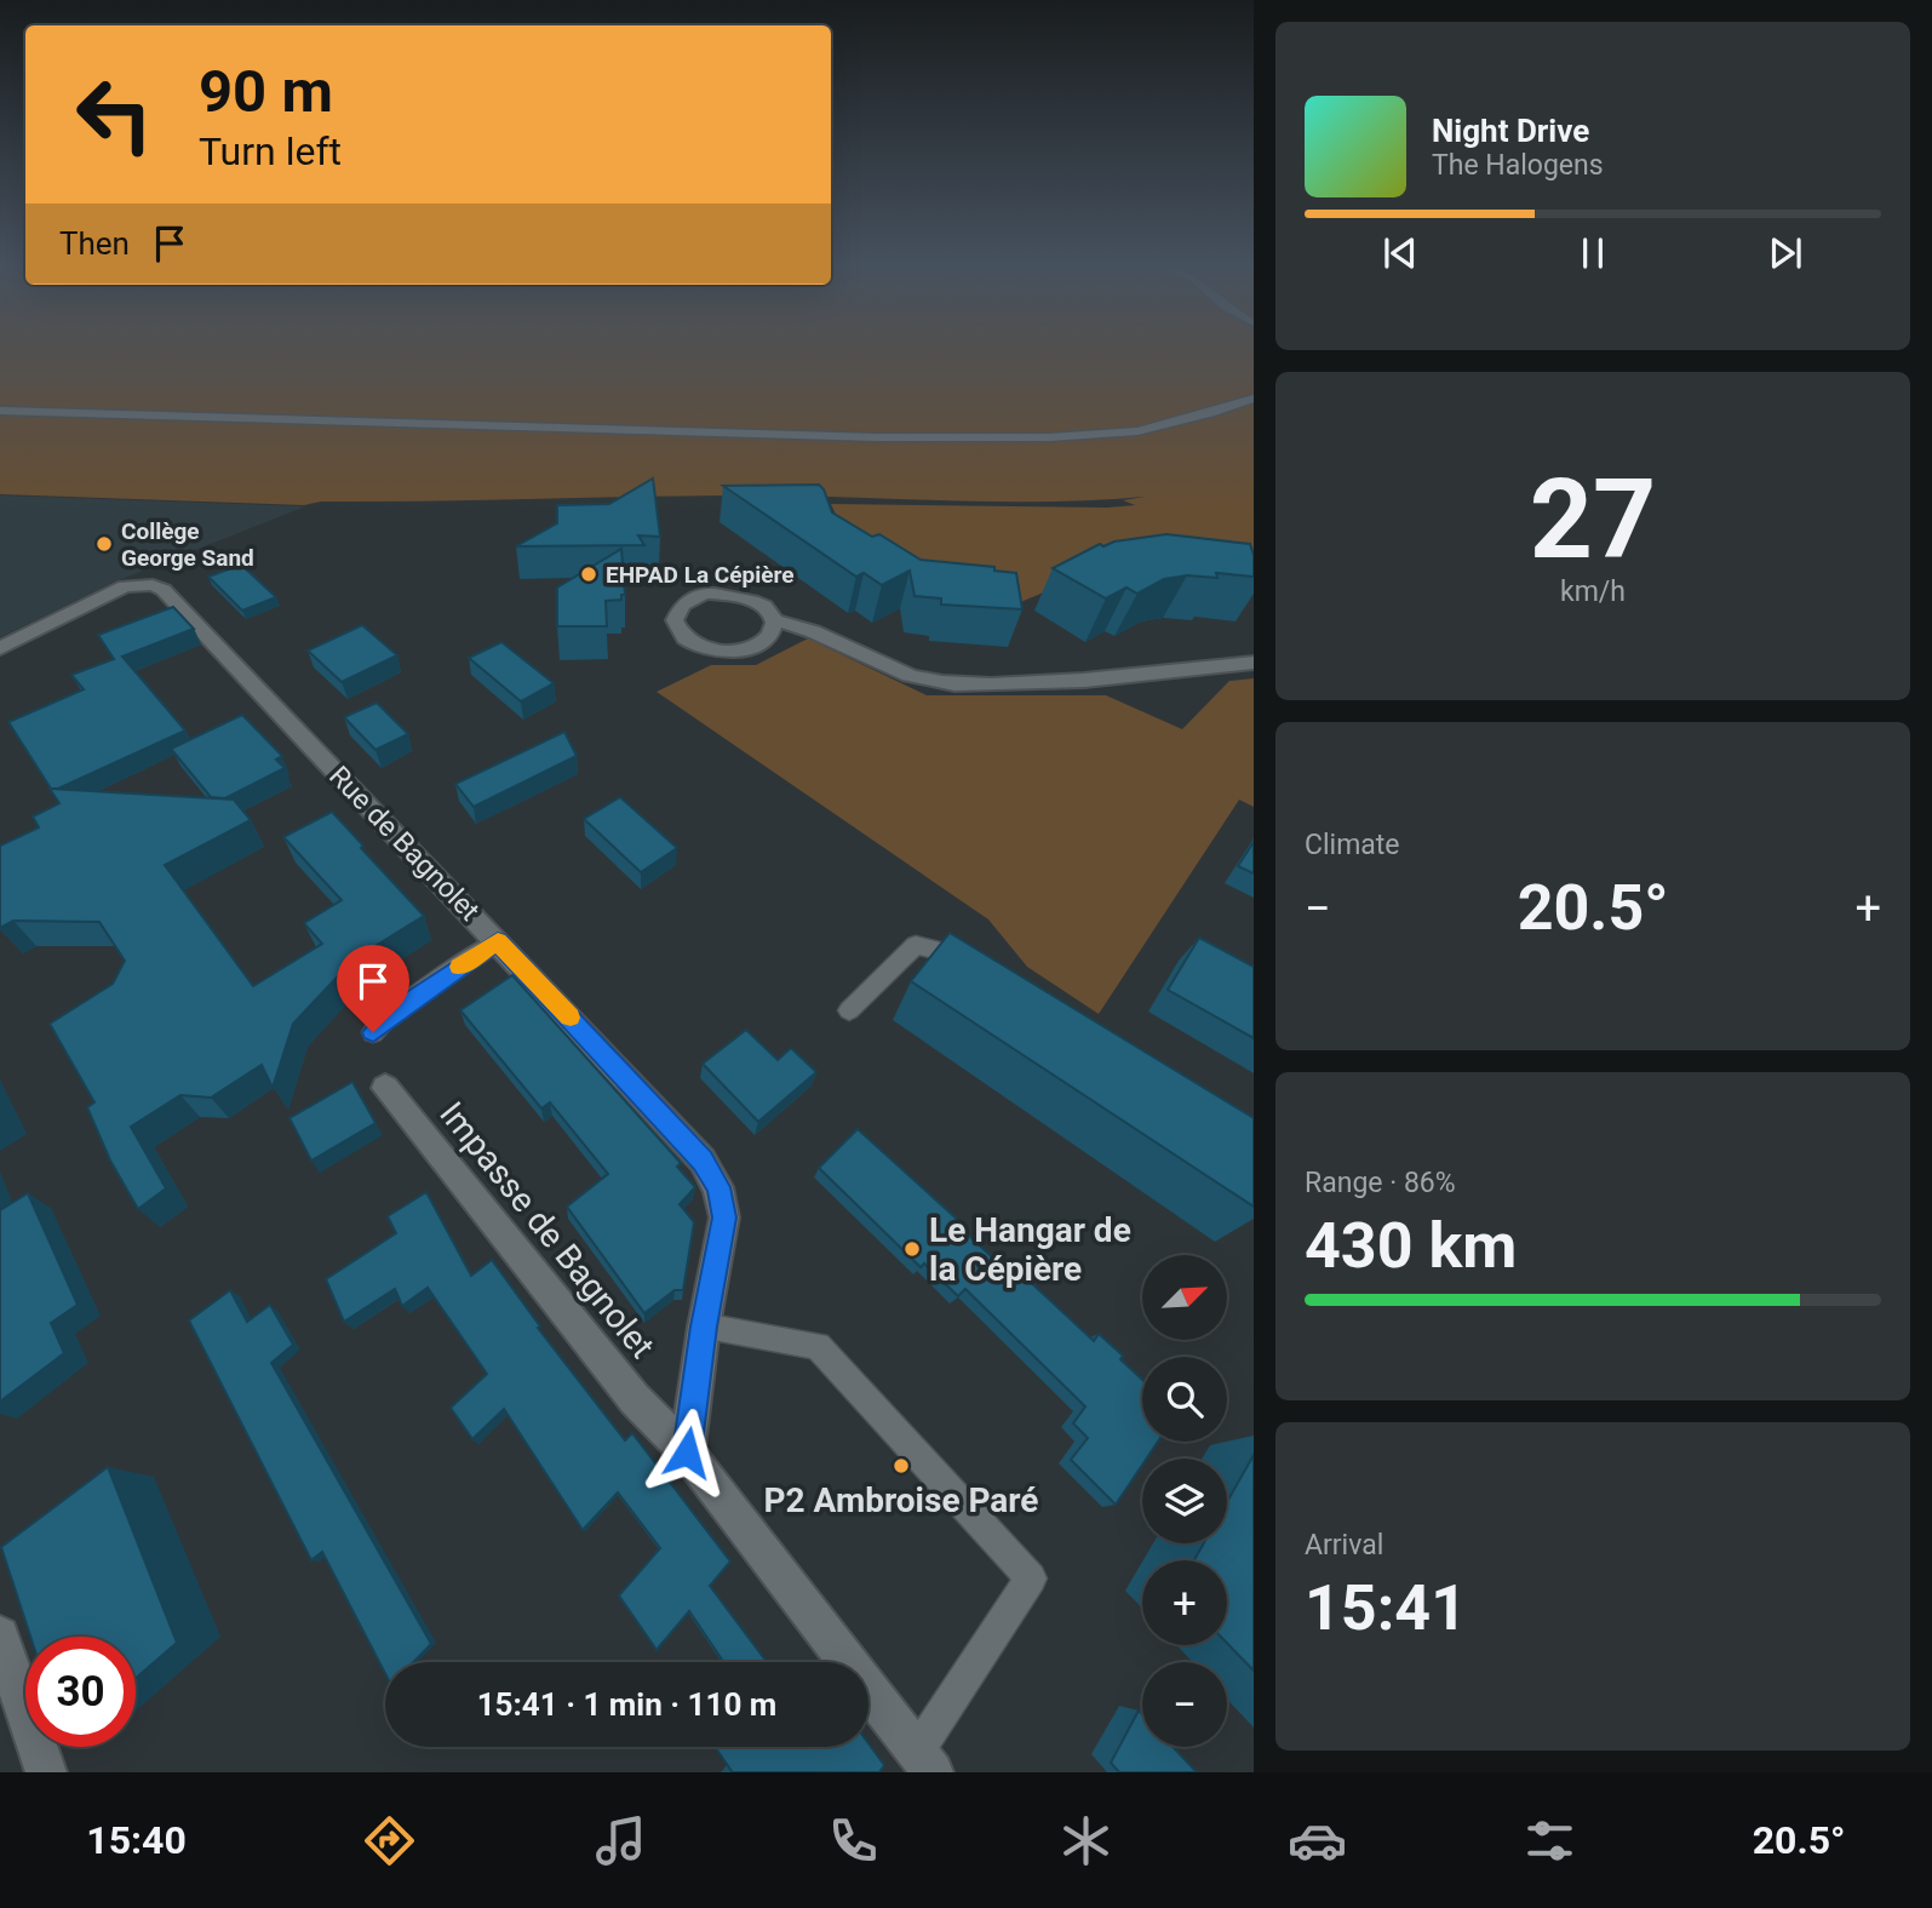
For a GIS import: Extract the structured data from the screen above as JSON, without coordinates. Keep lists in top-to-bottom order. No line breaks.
{"streets":{"street":["Rue de Bagnolet","Impasse de Bagnolet"]},"crossings":[["Rue de Bagnolet","Impasse de Bagnolet"]],"places":["Collège George Sand","EHPAD La Cépière","Le Hangar de la Cépière","P2 Ambroise Paré"],"north":"top right","page":{"turn":["90 m","Turn left"],"song":["Night Drive","The Halogens"],"then":"Then","tile":[["27","km/h"],"Climate",["Range · 86%","430 km"],["Arrival","15:41"]],"heat":["−","20.5°","+"],"map_buttons":["+","−"],"limit":"30","trip":"15:41 · 1 min · 110 m","tabs":["15:40","20.5°"]}}
